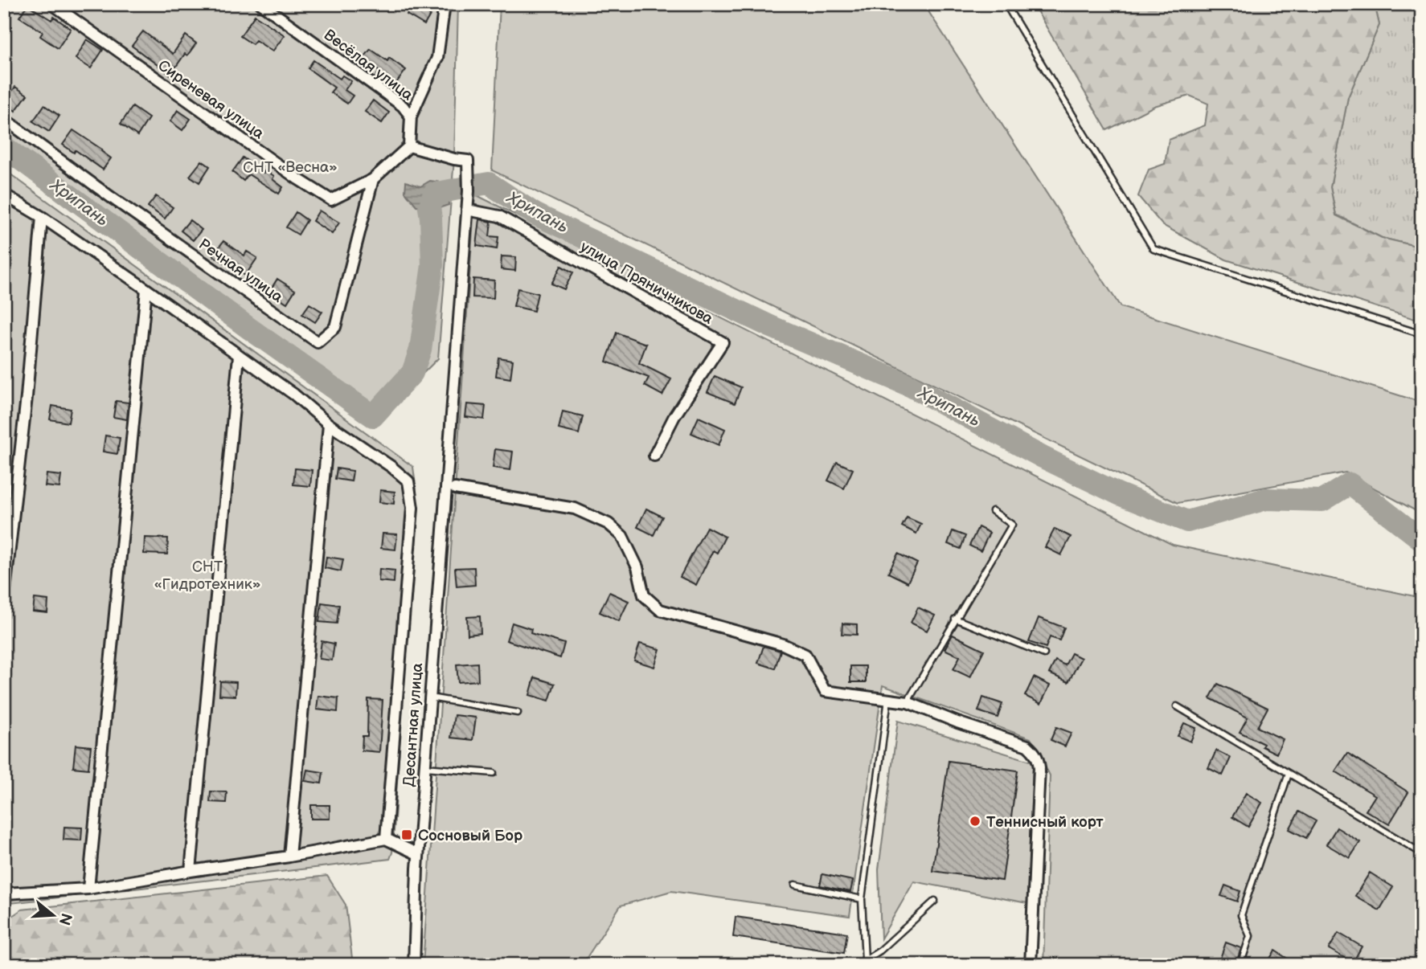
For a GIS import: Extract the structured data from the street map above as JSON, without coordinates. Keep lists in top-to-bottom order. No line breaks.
{"streets":{"street":["Весёлая улица","Сиреневая улица","Речная улица","улица Пряничникова","Десантная улица"]},"crossings":[["Весёлая улица","Сиреневая улица"],["Весёлая улица","Десантная улица"],["Сиреневая улица","Речная улица"],["Сиреневая улица","Десантная улица"],["улица Пряничникова","Десантная улица"]],"water":["Хрипань"],"parks":["СНТ «Весна»","СНТ «Гидротехник»"],"places":{"other":["Теннисный корт"],"transit":["Сосновый Бор"]},"north":"right"}
